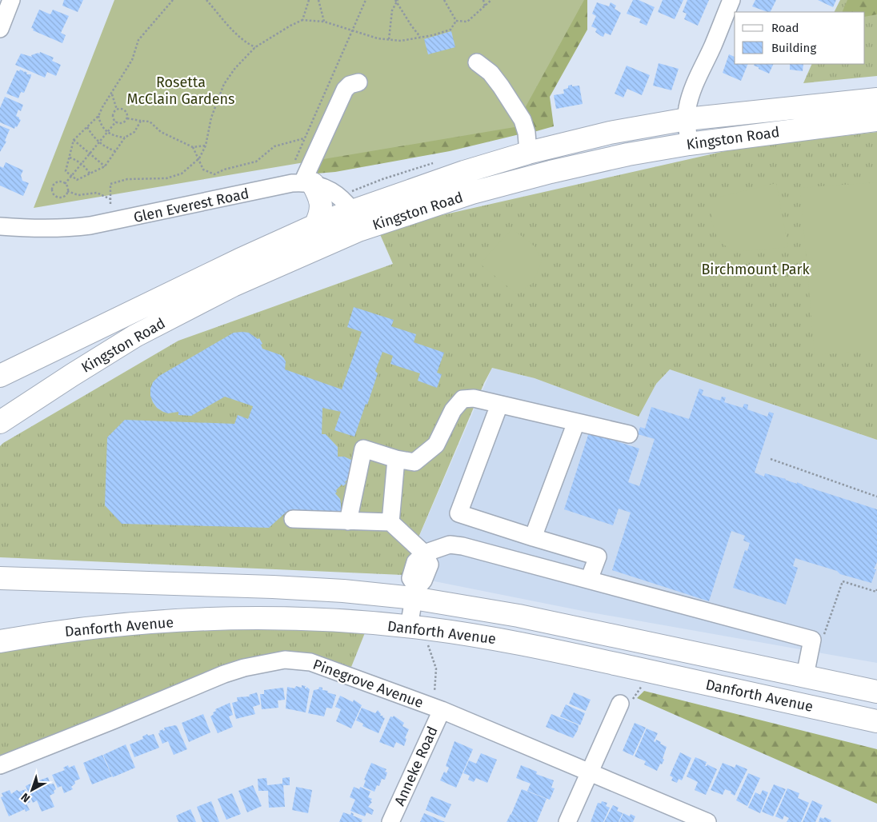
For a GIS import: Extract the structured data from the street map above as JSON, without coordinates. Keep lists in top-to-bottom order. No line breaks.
{"streets":{"main road":["Kingston Road","Danforth Avenue"],"street":["Glen Everest Road","Pinegrove Avenue","Anneke Road"]},"crossings":[["Kingston Road","Glen Everest Road"],["Pinegrove Avenue","Anneke Road"]],"parks":["Rosetta McClain Gardens","Birchmount Park"],"legend":["Road","Building"],"north":"bottom left"}
